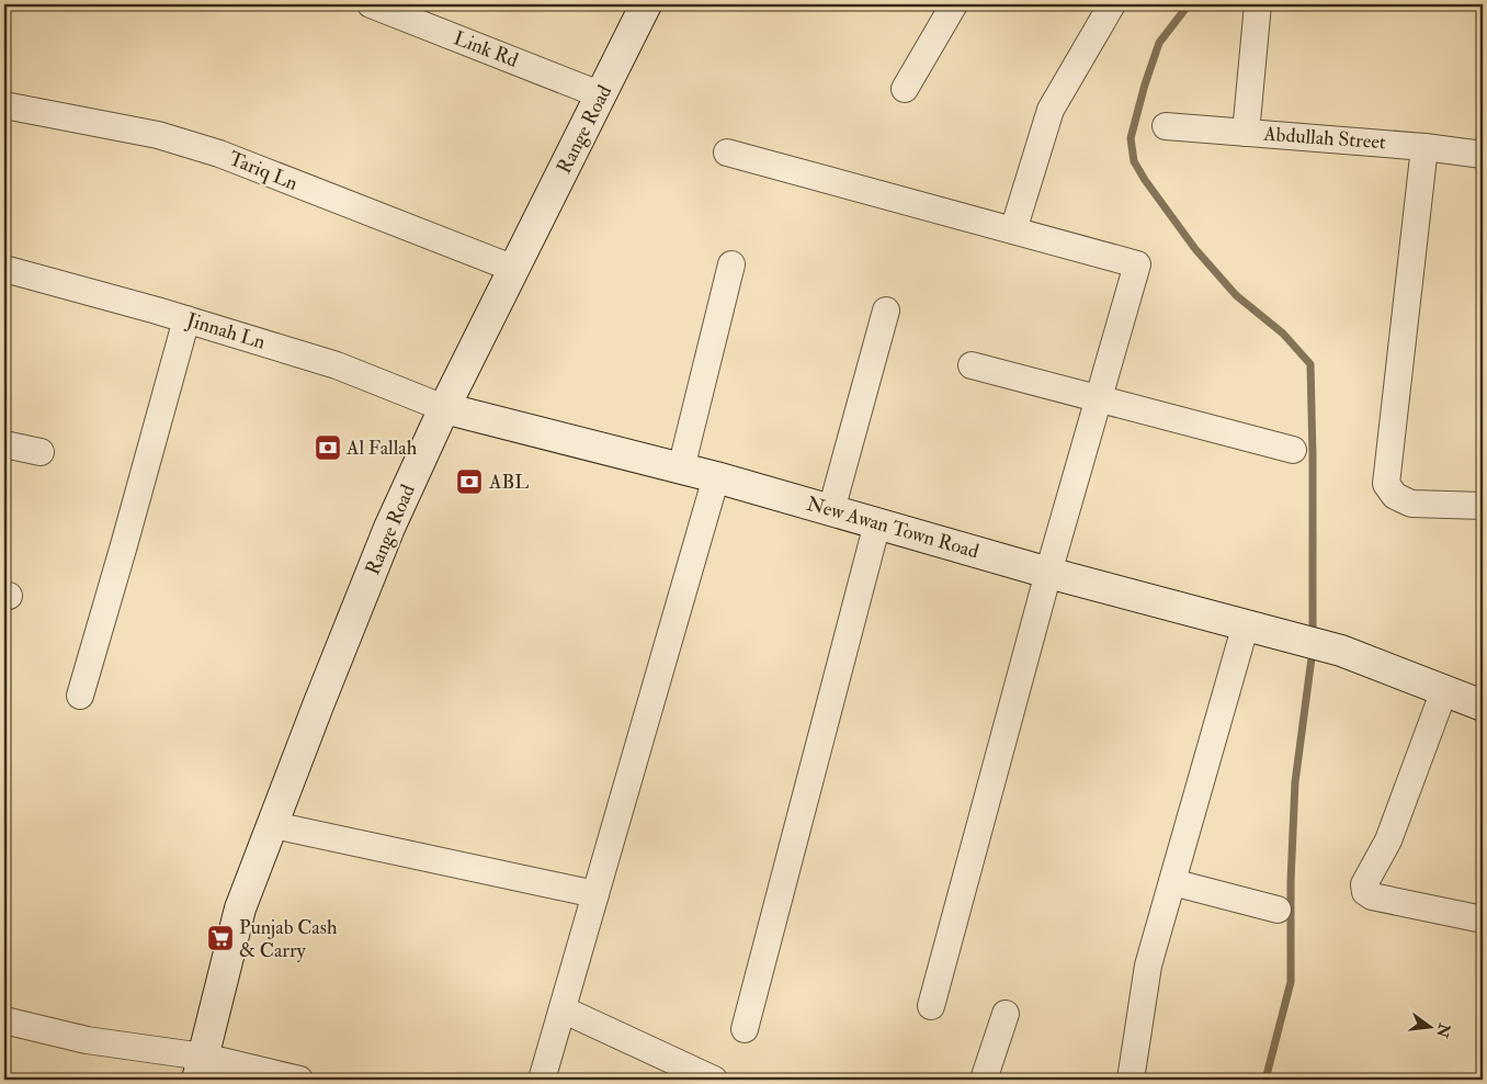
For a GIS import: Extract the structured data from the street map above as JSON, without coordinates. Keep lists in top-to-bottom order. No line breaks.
{"streets":{"main road":["Range Road","New Awan Town Road"],"street":["Link Rd","Abdullah Street","Tariq Ln","Jinnah Ln"]},"crossings":[["Link Rd","Range Road"],["Range Road","Tariq Ln"],["Range Road","Jinnah Ln"],["Range Road","New Awan Town Road"],["Jinnah Ln","New Awan Town Road"]],"places":{"bank":["Al Fallah","ABL"],"supermarket":["Punjab Cash & Carry"]},"north":"right"}
